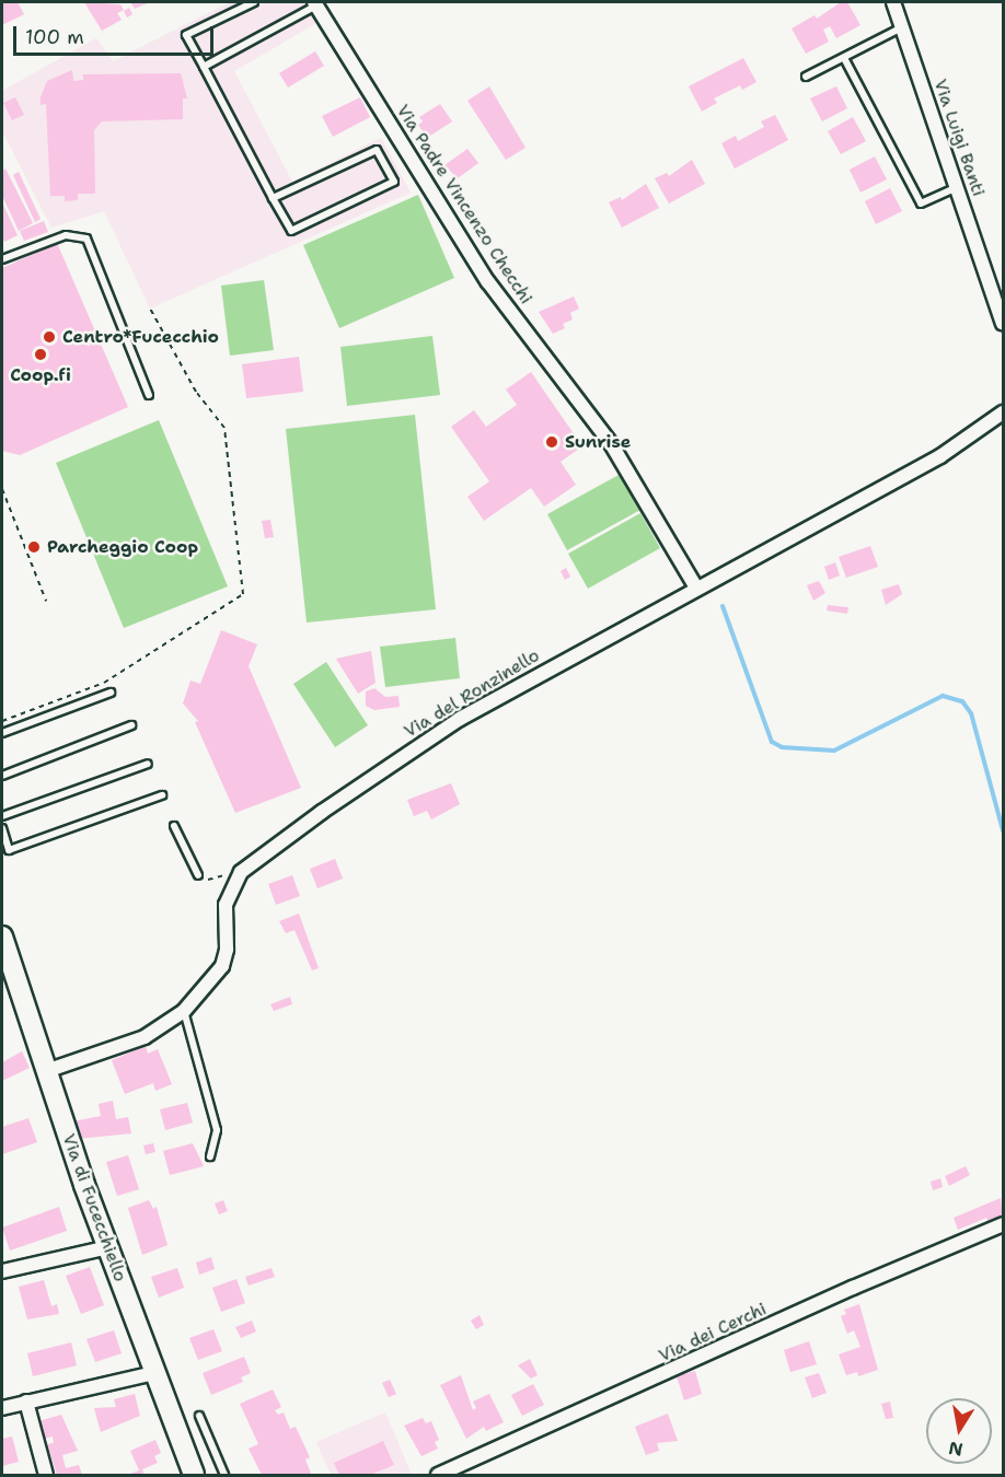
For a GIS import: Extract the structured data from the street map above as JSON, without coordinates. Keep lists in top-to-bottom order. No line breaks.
{"streets":{"main road":["Via di Fucecchiello"],"street":["Via Luigi Banti","Via Padre Vincenzo Checchi","Via del Ronzinello","Via dei Cerchi"]},"crossings":[["Via Padre Vincenzo Checchi","Via del Ronzinello"],["Via del Ronzinello","Via di Fucecchiello"]],"places":["Centro*Fucecchio","Coop.fi","Sunrise","Parcheggio Coop"],"scale_bar":"100 m","north":"bottom"}
